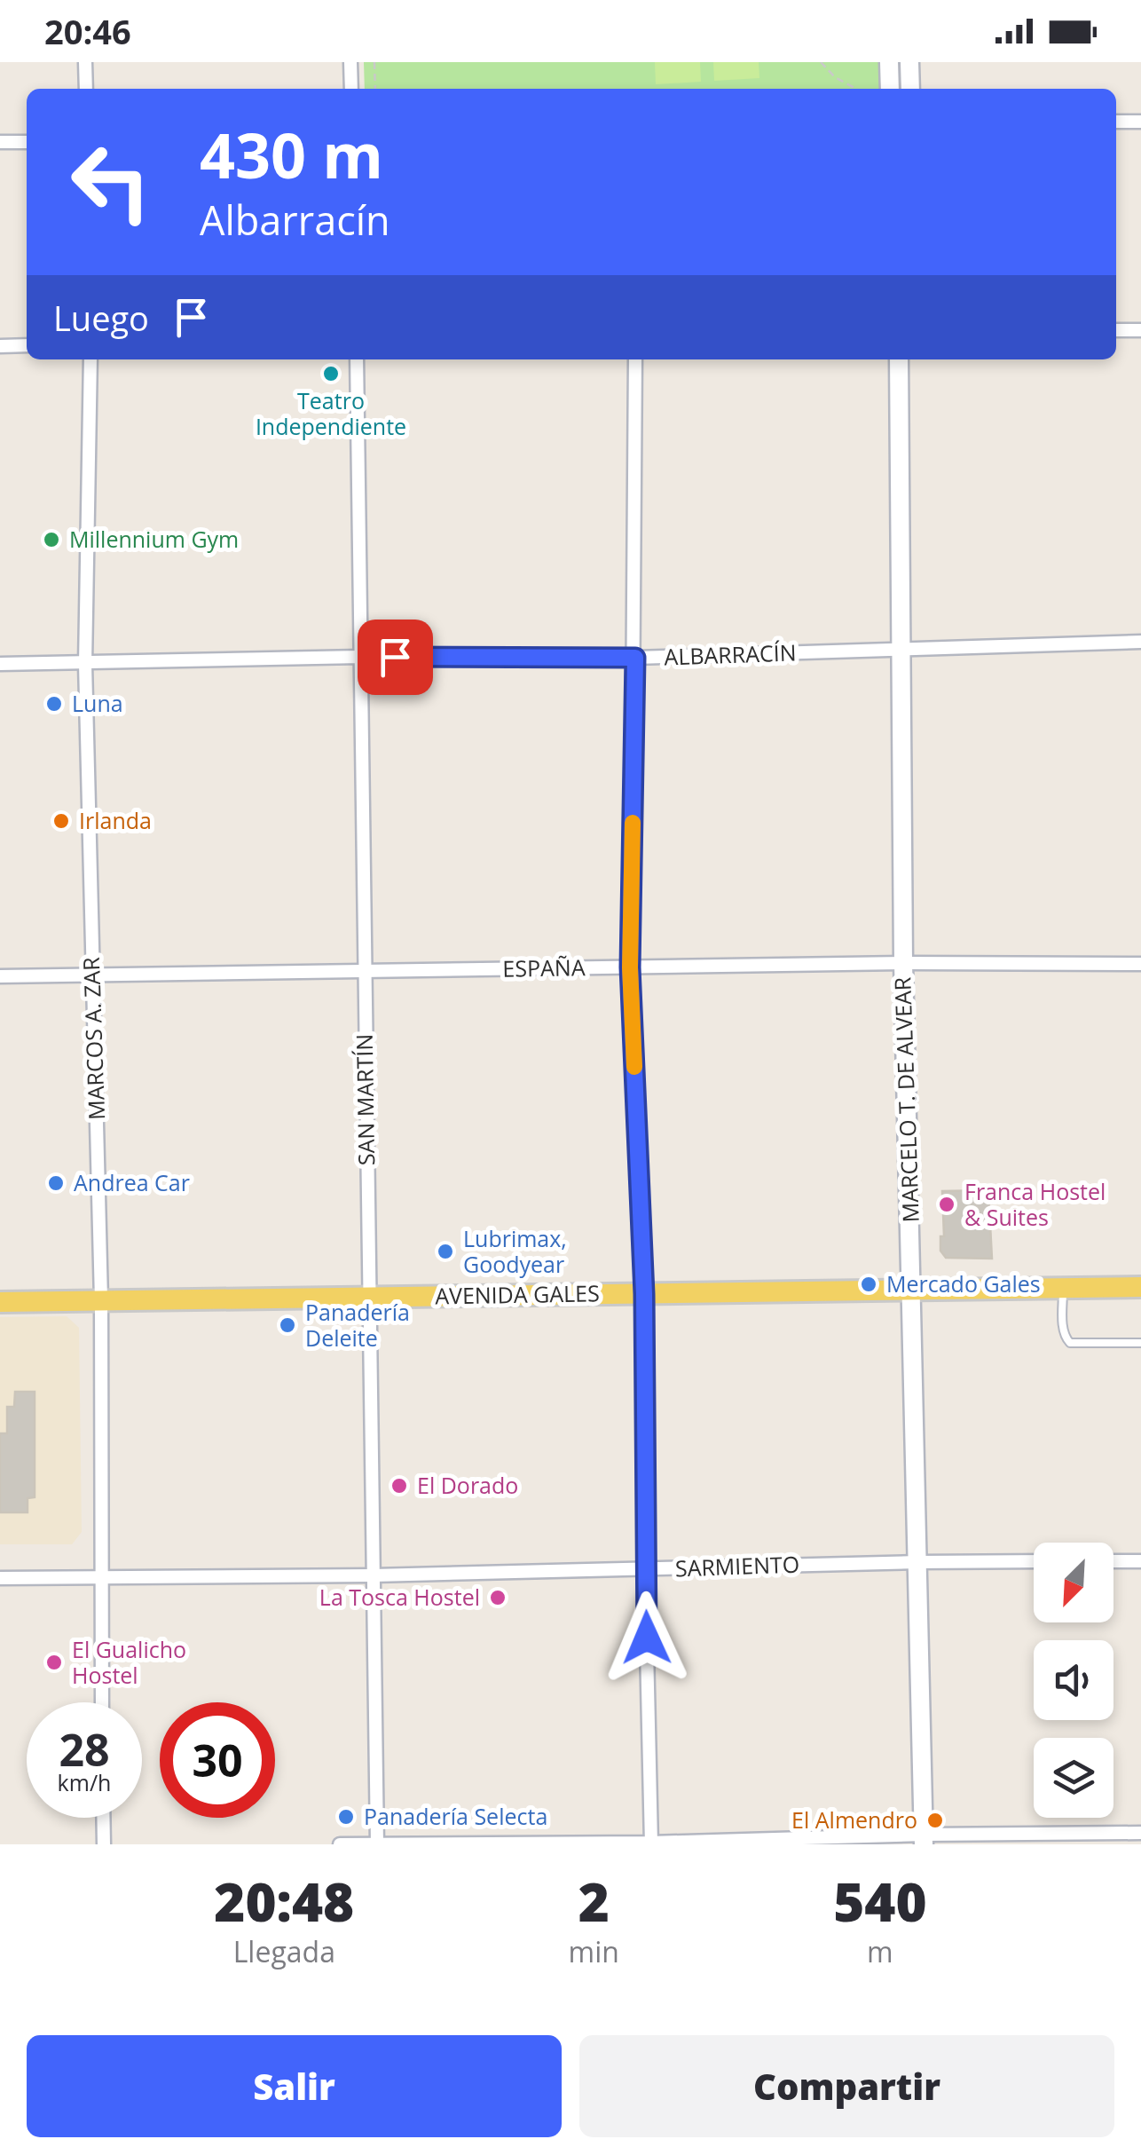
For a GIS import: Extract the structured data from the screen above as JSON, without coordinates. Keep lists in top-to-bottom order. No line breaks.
{"streets":{"main road":["AVENIDA GALES"],"street":["ALBARRACÍN","ESPAÑA","MARCOS A. ZAR","SAN MARTÍN","MARCELO T. DE ALVEAR","SARMIENTO"]},"crossings":[["ALBARRACÍN","MARCOS A. ZAR"],["ALBARRACÍN","SAN MARTÍN"],["ALBARRACÍN","MARCELO T. DE ALVEAR"],["ESPAÑA","MARCOS A. ZAR"],["ESPAÑA","SAN MARTÍN"],["ESPAÑA","MARCELO T. DE ALVEAR"],["MARCOS A. ZAR","AVENIDA GALES"],["MARCOS A. ZAR","SARMIENTO"],["SAN MARTÍN","AVENIDA GALES"],["SAN MARTÍN","SARMIENTO"],["MARCELO T. DE ALVEAR","AVENIDA GALES"],["MARCELO T. DE ALVEAR","SARMIENTO"]],"places":["Teatro Independiente","Millennium Gym","Luna","Irlanda","Andrea Car","Franca Hostel & Suites","Lubrimax, Goodyear","Mercado Gales","Panadería Deleite","El Dorado","La Tosca Hostel","El Gualicho Hostel","Panadería Selecta","El Almendro"],"north":"bottom left","page":{"status":"20:46","turn":["430 m","Albarracín"],"then":"Luego","speed":"28 km/h","limit":"30","eta":["20:48","Llegada","2","min","540","m"],"buttons":["Salir","Compartir"]}}
